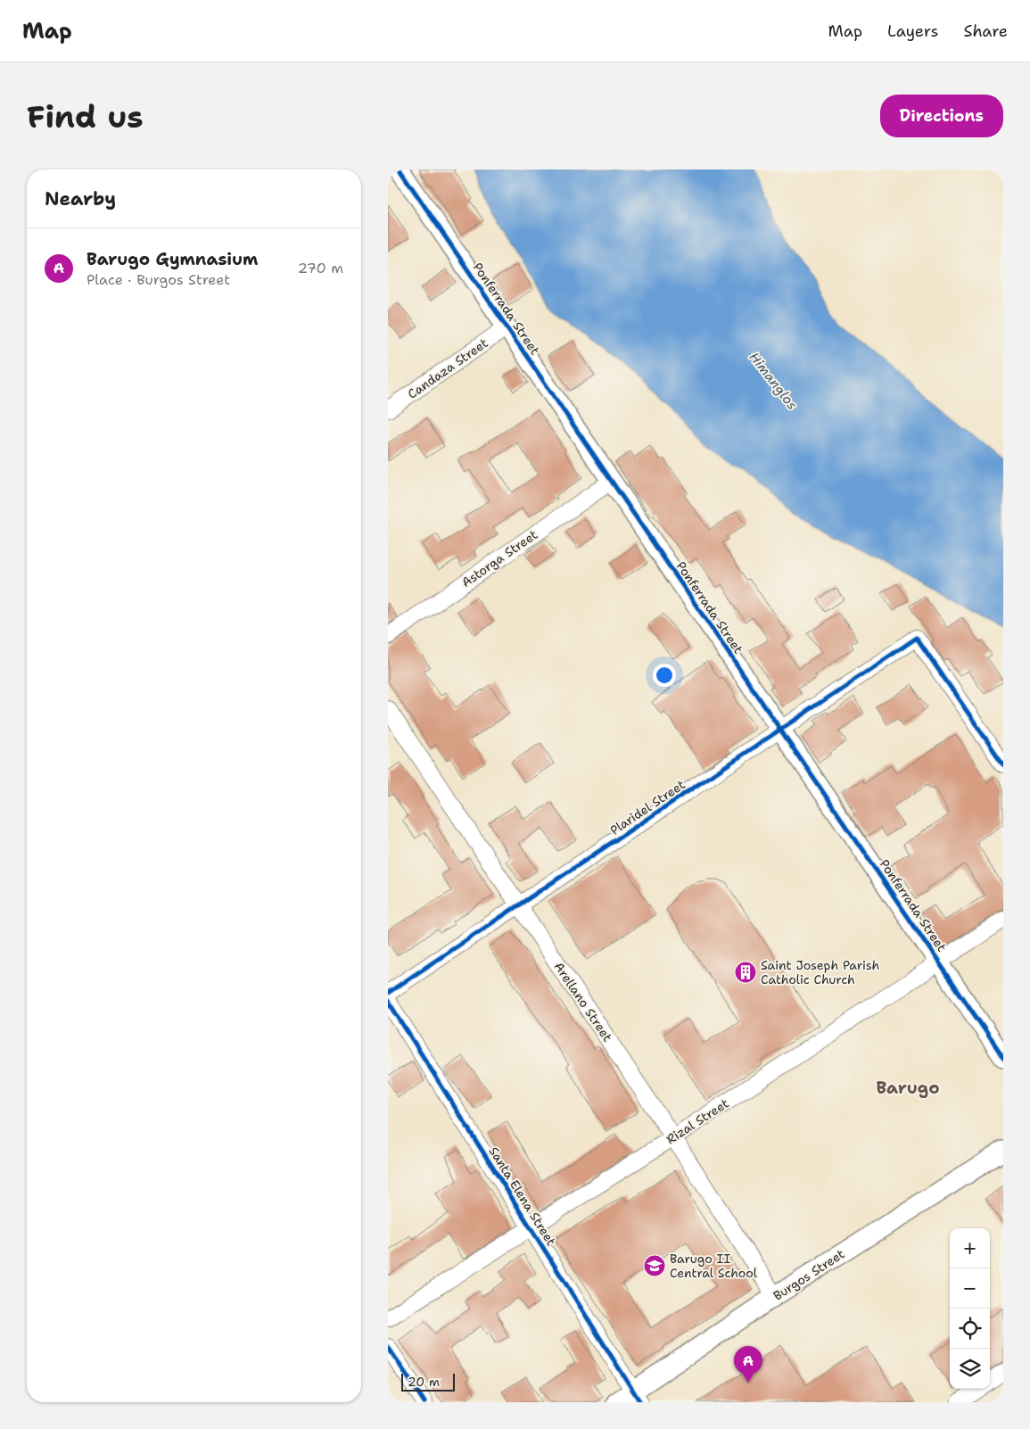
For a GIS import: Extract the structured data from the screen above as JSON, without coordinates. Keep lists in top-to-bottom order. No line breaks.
{"streets":{"street":["Ponferrada Street","Candaza Street","Astorga Street","Plaridel Street","Arellano Street","Rizal Street","Santa Elena Street","Burgos Street"]},"crossings":[["Ponferrada Street","Candaza Street"],["Ponferrada Street","Astorga Street"],["Ponferrada Street","Plaridel Street"],["Ponferrada Street","Rizal Street"],["Plaridel Street","Arellano Street"],["Arellano Street","Rizal Street"],["Arellano Street","Burgos Street"],["Rizal Street","Santa Elena Street"],["Santa Elena Street","Burgos Street"]],"districts":["Barugo"],"water":["Himanglos"],"places":{"building":["Saint Joseph Parish Catholic Church"],"school or university":["Barugo II Central School"]},"scale_bar":"20 m","page":{"header":"Map","nav":["Map","Layers","Share"],"buttons":"Directions","title":"Find us","heading":"Nearby","list":[{"mark":"A","name":"Barugo Gymnasium","note":"Place · Burgos Street","value":"270 m"}],"map_buttons":["+","−"],"pins":"A","scale":"20 m"}}
